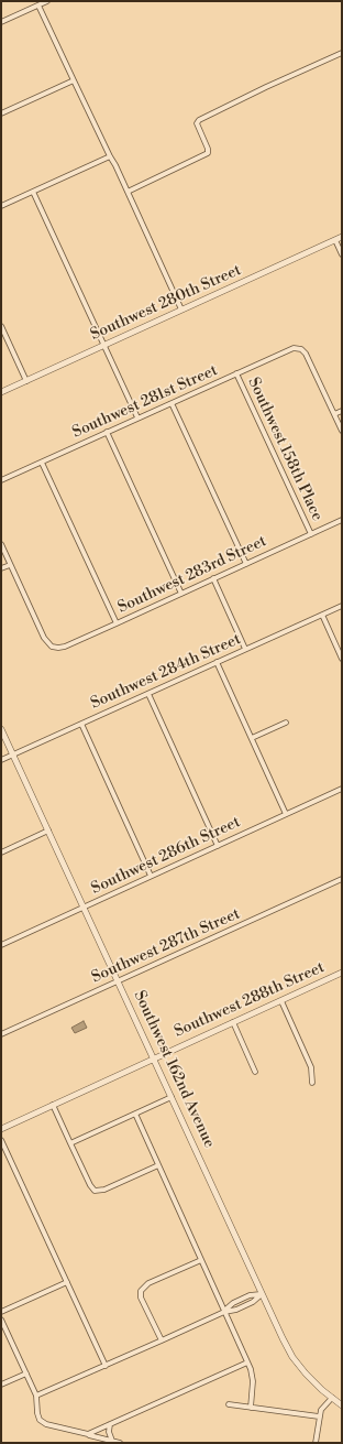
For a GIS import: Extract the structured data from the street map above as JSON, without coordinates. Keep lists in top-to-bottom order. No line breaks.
{"streets":{"street":["Southwest 280th Street","Southwest 281st Street","Southwest 158th Place","Southwest 283rd Street","Southwest 284th Street","Southwest 286th Street","Southwest 287th Street","Southwest 288th Street","Southwest 162nd Avenue"]},"crossings":[["Southwest 281st Street","Southwest 158th Place"],["Southwest 158th Place","Southwest 283rd Street"],["Southwest 284th Street","Southwest 162nd Avenue"],["Southwest 286th Street","Southwest 162nd Avenue"],["Southwest 287th Street","Southwest 162nd Avenue"],["Southwest 288th Street","Southwest 162nd Avenue"]]}
